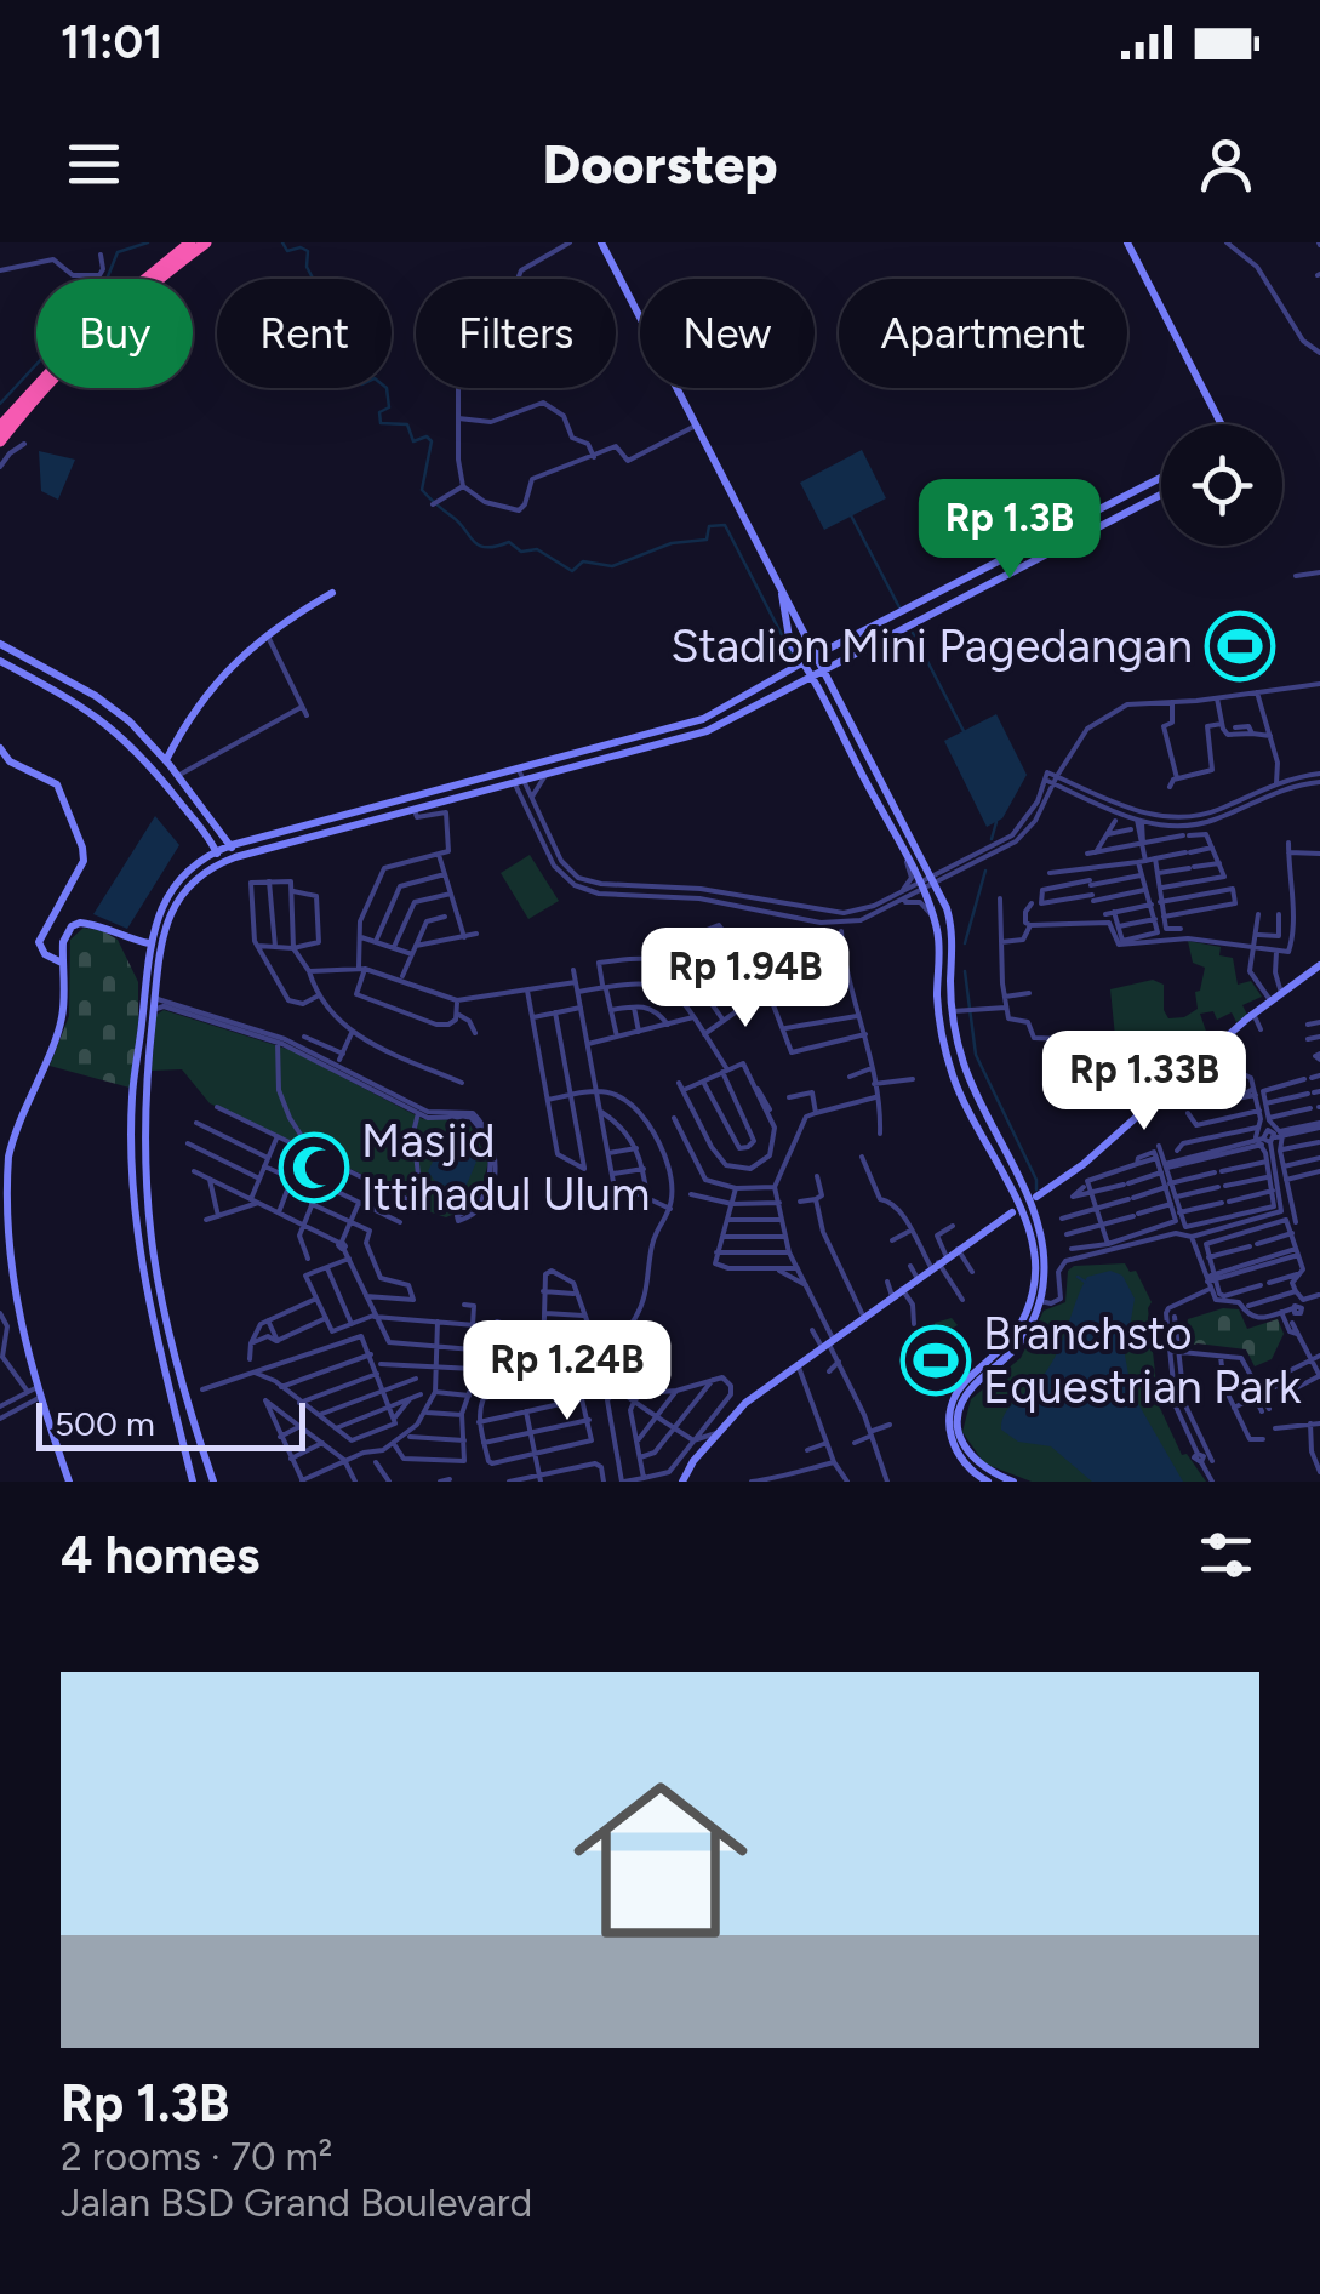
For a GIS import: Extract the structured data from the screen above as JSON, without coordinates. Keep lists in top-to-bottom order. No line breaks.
{"places":{"sports":["Stadion Mini Pagedangan","Branchsto Equestrian Park"],"mosque":["Masjid Ittihadul Ulum"]},"scale_bar":"500 m","page":{"status":"11:01","header":"Doorstep","chip":["Buy","Rent","Filters","New","Apartment"],"price":["Rp 1.3B","Rp 1.94B","Rp 1.33B","Rp 1.24B"],"scale":"500 m","heading":"4 homes","list":[{"name":"Rp 1.3B","note":"2 rooms · 70 m² · Jalan BSD Grand Boulevard"}]}}
